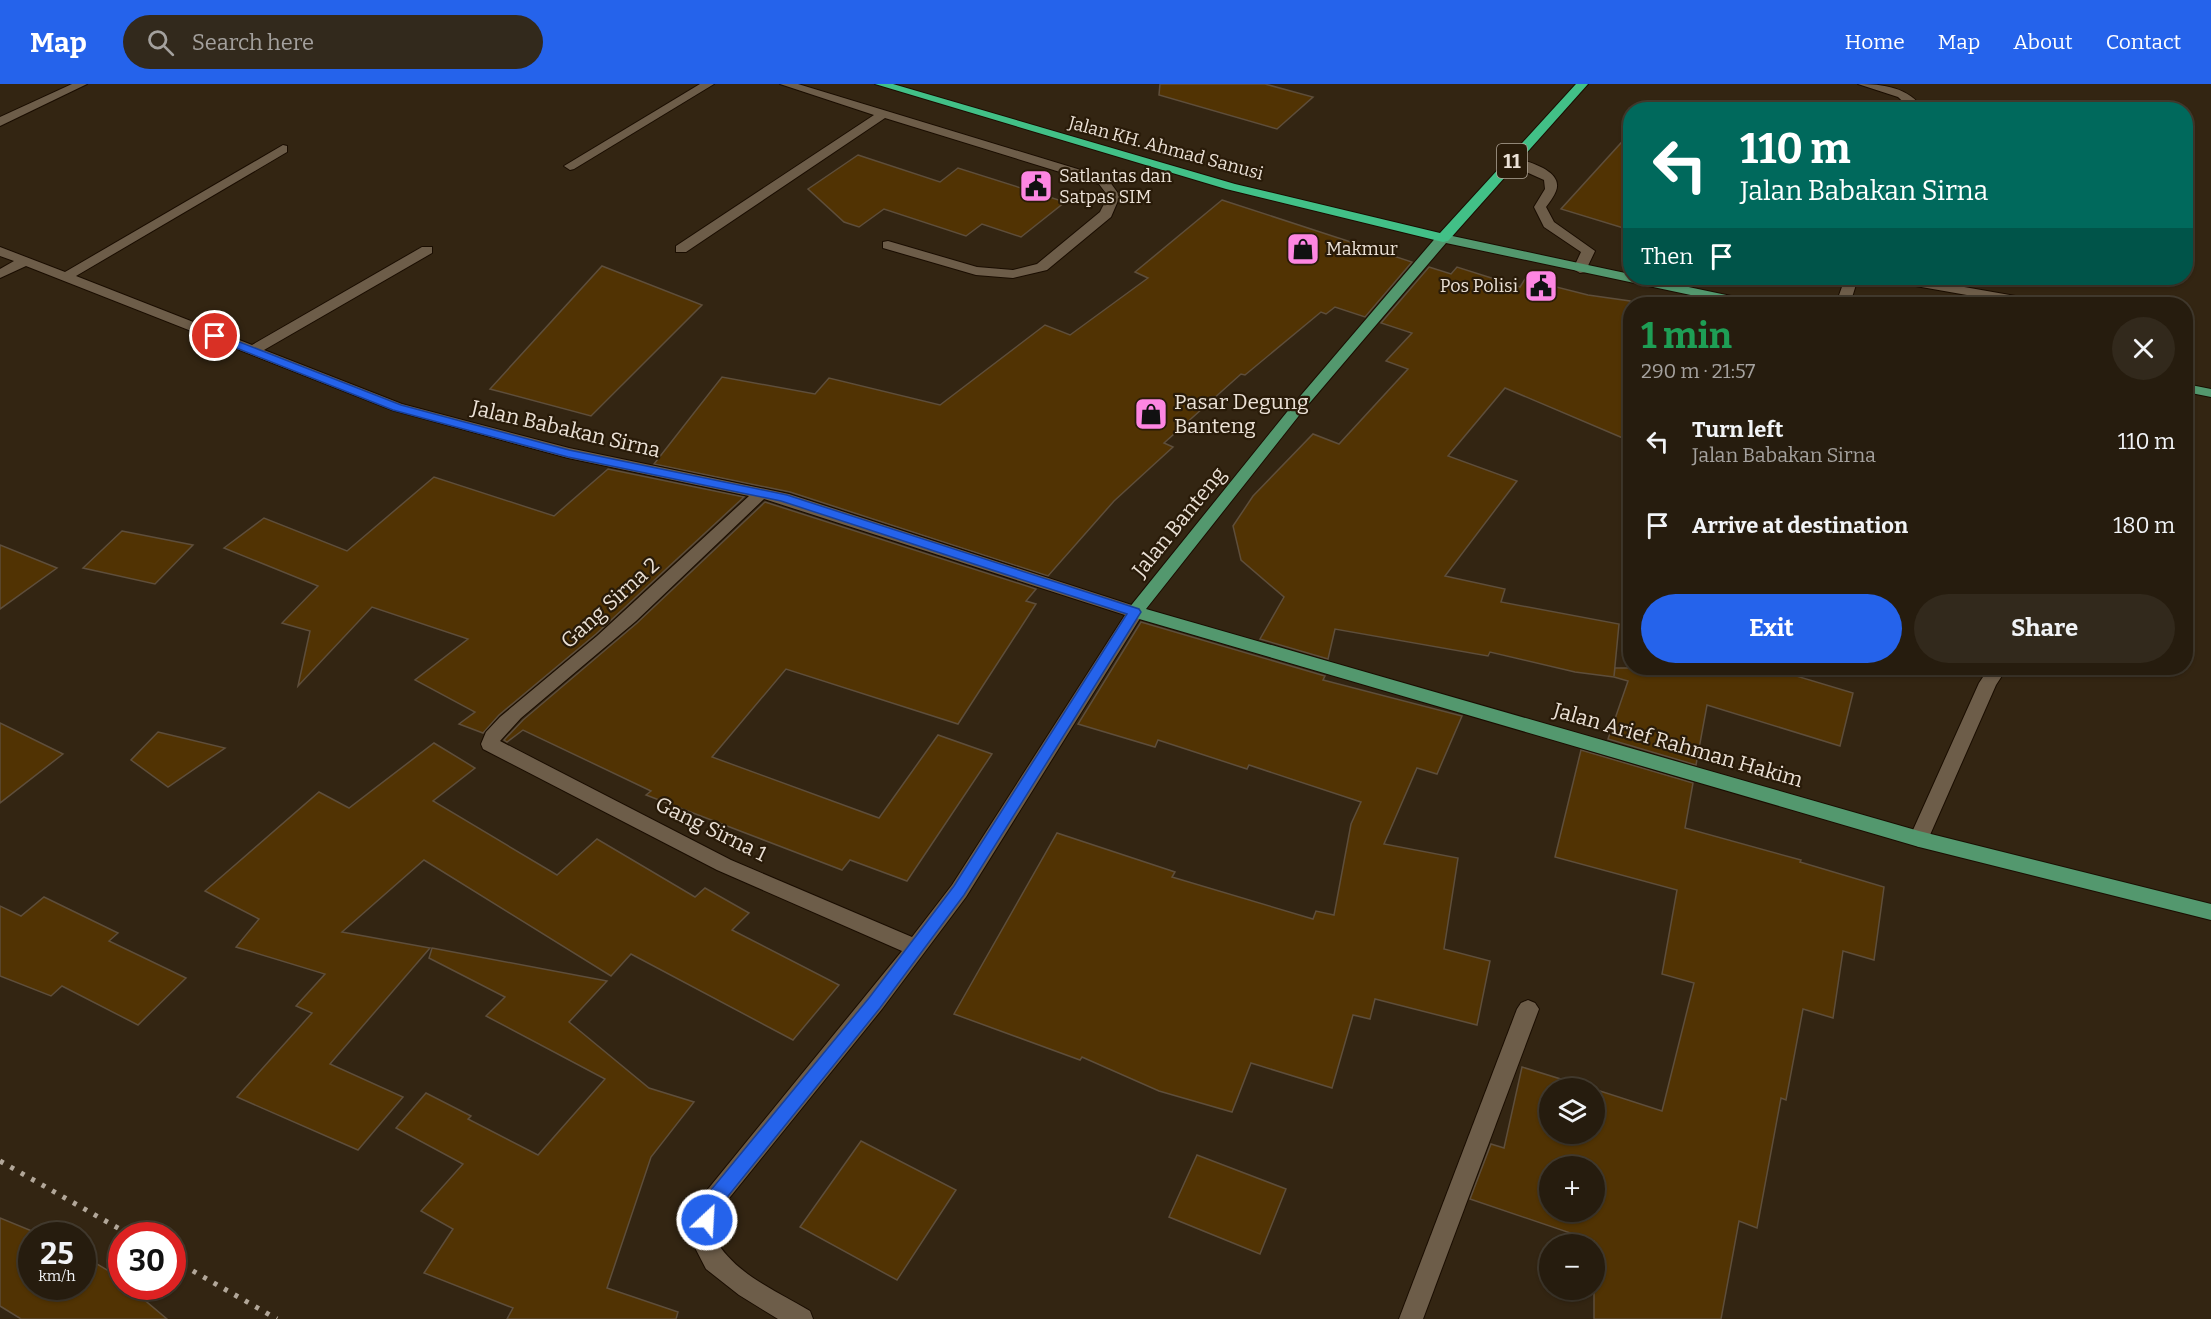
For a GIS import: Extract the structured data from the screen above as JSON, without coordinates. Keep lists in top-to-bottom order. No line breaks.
{"streets":{"highway":["Jalan KH. Ahmad Sanusi","11"],"main road":["Jalan Banteng","Jalan Arief Rahman Hakim"],"street":["Jalan Babakan Sirna","Gang Sirna 2","Gang Sirna 1"]},"crossings":[["Jalan KH. Ahmad Sanusi","11"],["Jalan KH. Ahmad Sanusi","Jalan Banteng"],["11","Jalan Banteng"],["Jalan Babakan Sirna","Jalan Banteng"],["Jalan Babakan Sirna","Gang Sirna 2"],["Jalan Babakan Sirna","Jalan Arief Rahman Hakim"],["Jalan Banteng","Jalan Arief Rahman Hakim"],["Gang Sirna 2","Gang Sirna 1"]],"places":{"public building":["Satlantas dan Satpas SIM","Pos Polisi"],"shop":["Makmur","Pasar Degung Banteng"]},"page":{"header":"Map","search":"Search here","nav":["Home","Map","About","Contact"],"turn":["110 m","Jalan Babakan Sirna"],"then":"Then","heading":["1 min","290 m · 21:57"],"list":[{"name":"Turn left","note":"Jalan Babakan Sirna","value":"110 m"},{"name":"Arrive at destination","value":"180 m"}],"buttons":["Exit","Share"],"map_buttons":["+","−"],"speed":"25 km/h","limit":"30"}}
